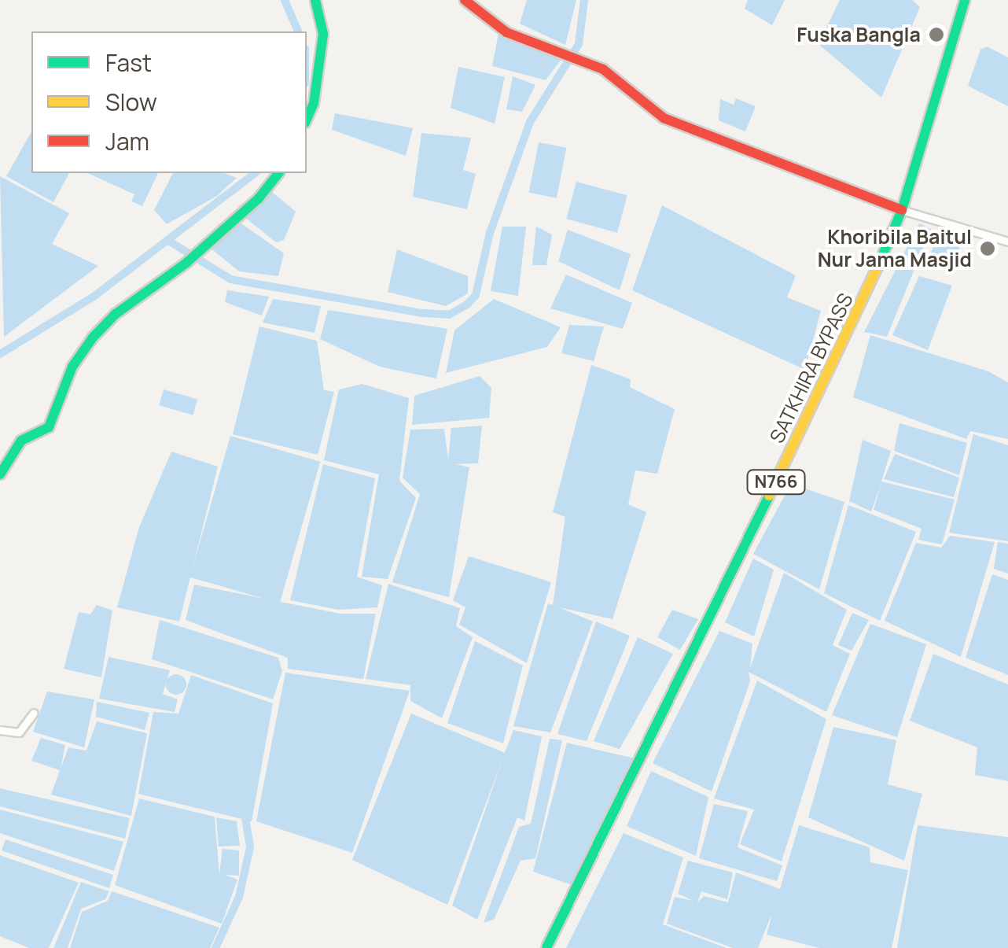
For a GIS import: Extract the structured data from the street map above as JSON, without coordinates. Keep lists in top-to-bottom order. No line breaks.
{"streets":{"main road":["SATKHIRA BYPASS","N766"]},"places":["Fuska Bangla","Khoribila Baitul Nur Jama Masjid"],"legend":["Fast","Slow","Jam"]}
